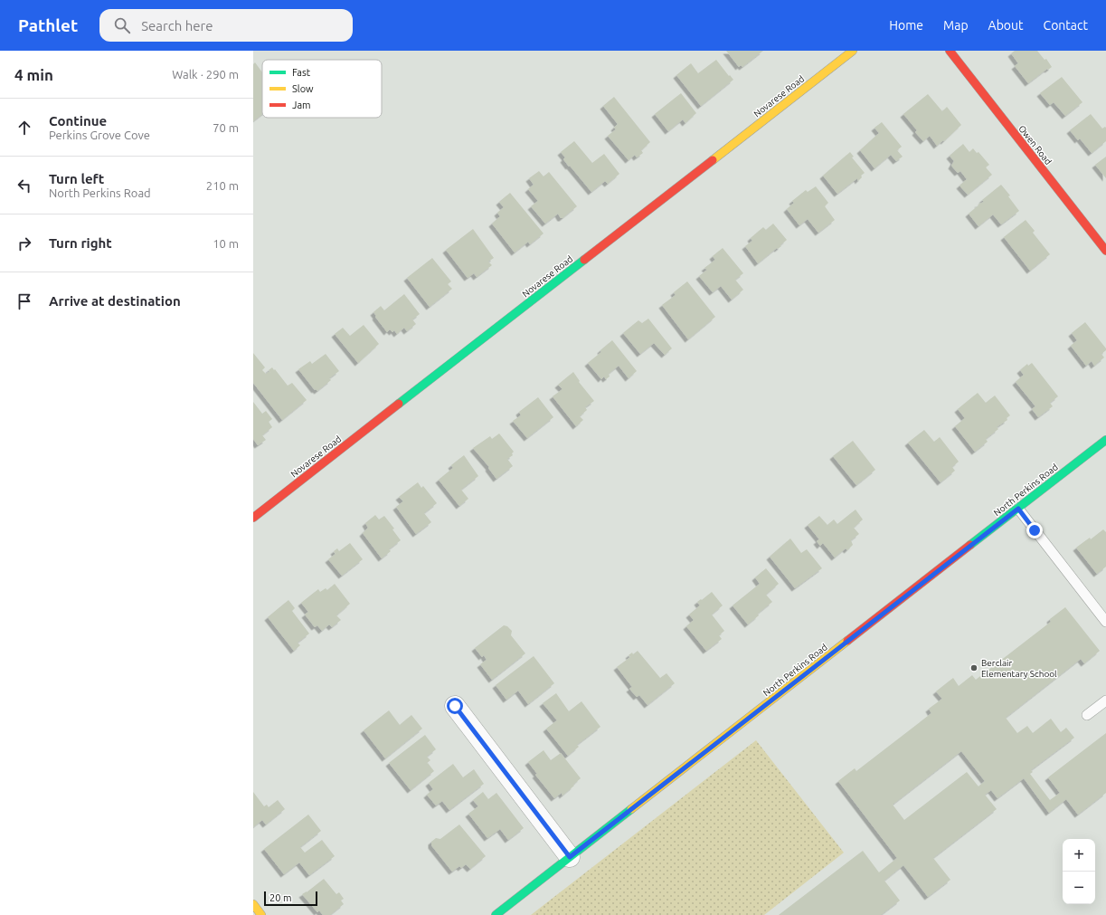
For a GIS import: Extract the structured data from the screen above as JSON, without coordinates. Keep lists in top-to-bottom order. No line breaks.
{"streets":{"street":["Novarese Road","Owen Road","North Perkins Road"]},"places":["Berclair Elementary School"],"legend":["Fast","Slow","Jam"],"scale_bar":"20 m","page":{"header":"Pathlet","search":"Search here","nav":["Home","Map","About","Contact"],"heading":["4 min","Walk · 290 m"],"list":[["Continue","Perkins Grove Cove","70 m"],["Turn left","North Perkins Road","210 m"],["Turn right","10 m"],"Arrive at destination"],"map_buttons":["+","−"],"scale":"20 m"}}
